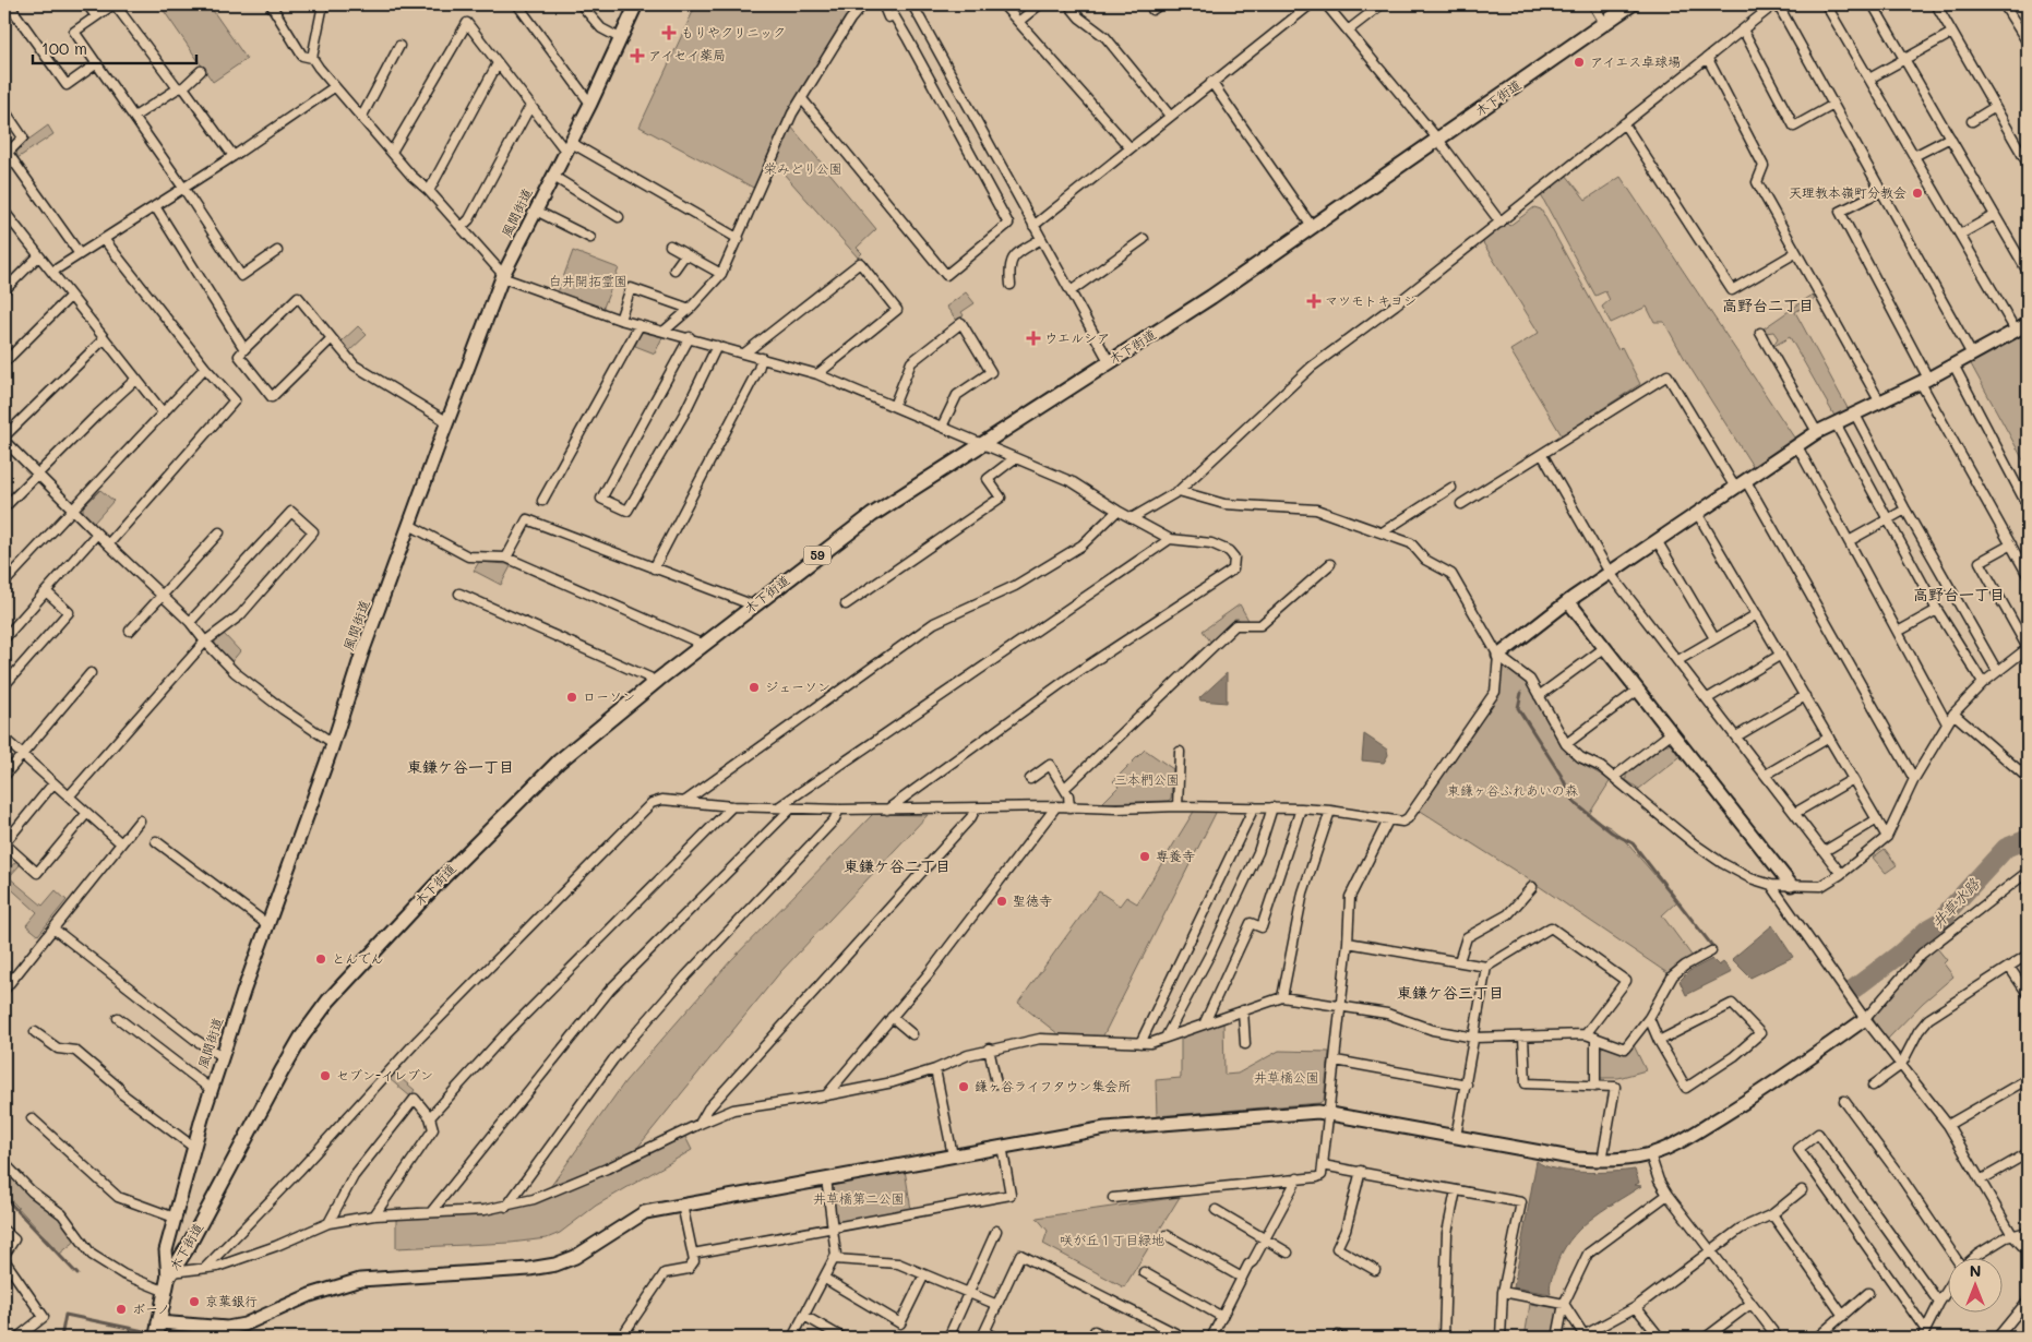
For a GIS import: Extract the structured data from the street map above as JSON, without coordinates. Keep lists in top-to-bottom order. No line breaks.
{"streets":{"main road":["木下街道","59"],"street":["風間街道"]},"crossings":[["木下街道","風間街道"]],"districts":["高野台二丁目","高野台一丁目","東鎌ケ谷一丁目","東鎌ケ谷二丁目","東鎌ケ谷三丁目"],"water":["井草水路"],"parks":["栄みどり公園","白井開拓霊園","三本椚公園","東鎌ヶ谷ふれあいの森","井草橋公園","井草橋第二公園","咲が丘１丁目緑地"],"places":{"health":["もりやクリニック","アイセイ薬局","マツモトキヨシ","ウエルシア"],"other":["アイエス卓球場","天理教本嶺町分教会","ジェーソン","ローソン","専養寺","聖徳寺","とんでん","セブン-イレブン","鎌ヶ谷ライフタウン集会所","京葉銀行","ボーノ"]},"scale_bar":"100 m","north":"top"}
